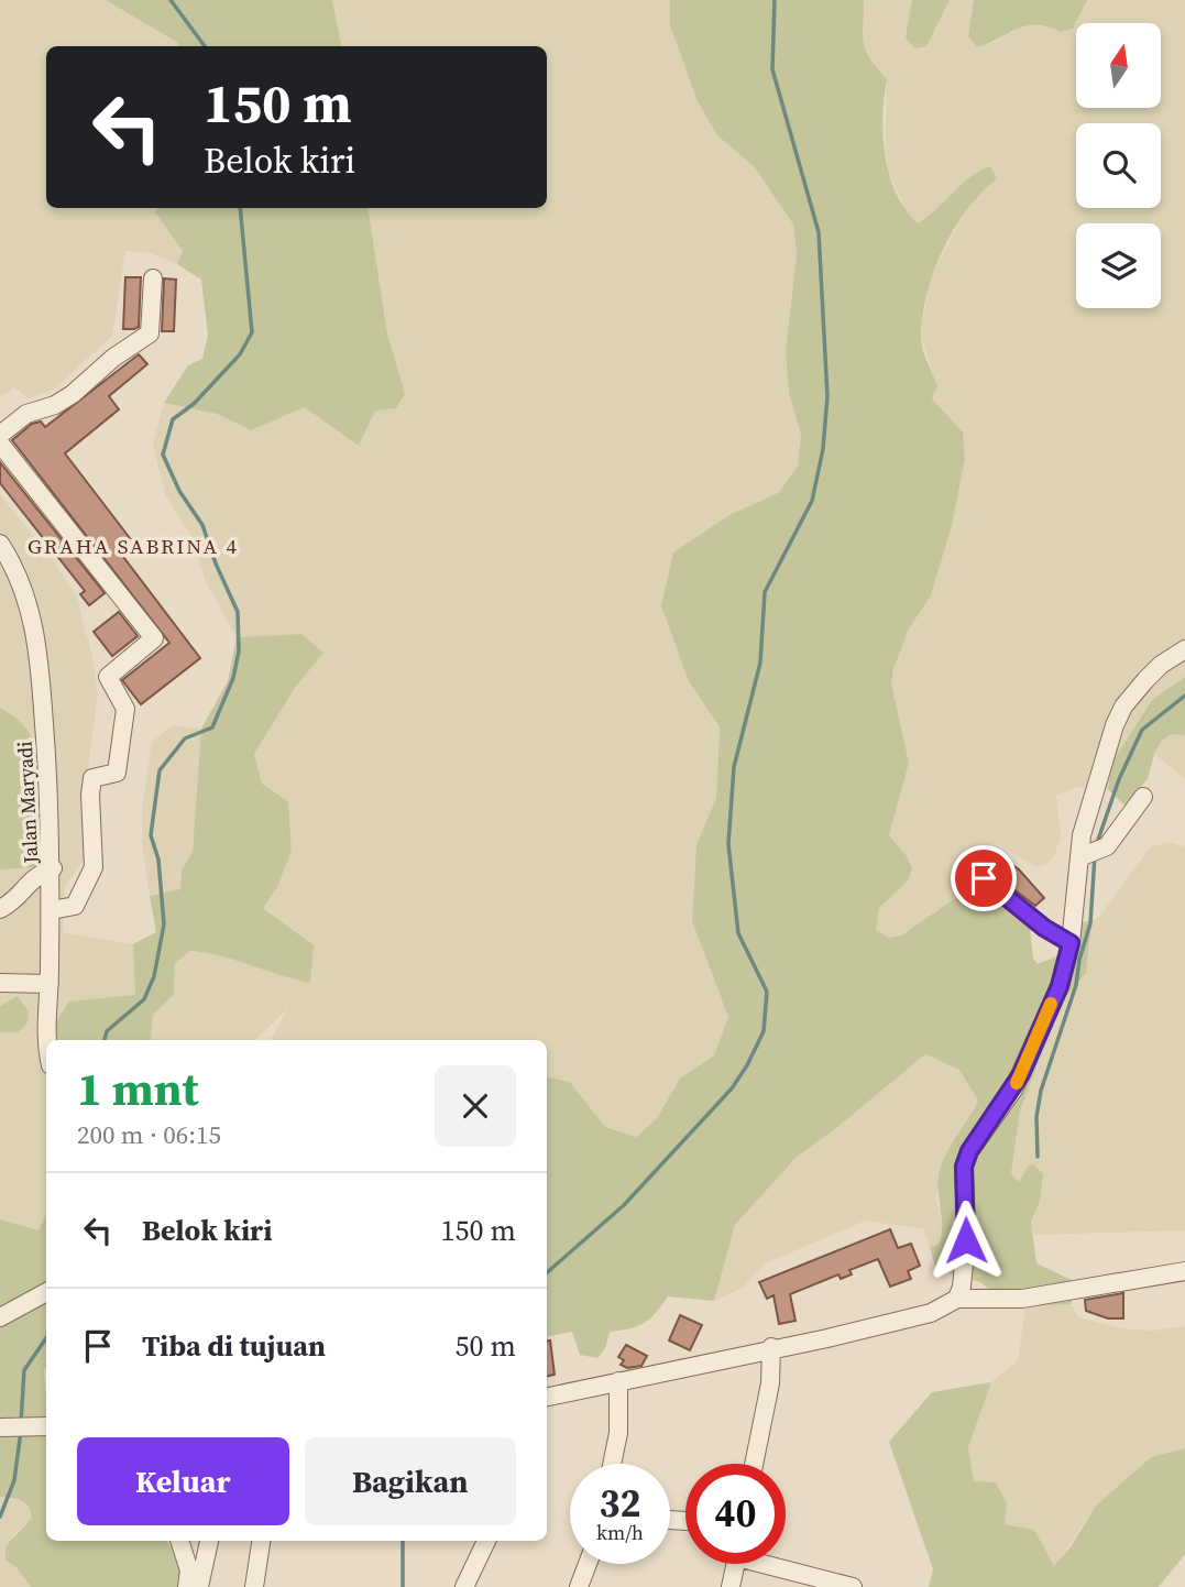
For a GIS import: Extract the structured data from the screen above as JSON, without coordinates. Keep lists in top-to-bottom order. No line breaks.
{"streets":{"street":["Jalan Maryadi"]},"districts":["GRAHA SABRINA 4"],"north":"top","page":{"turn":["150 m","Belok kiri"],"heading":["1 mnt","200 m · 06:15"],"list":[{"name":"Belok kiri","value":"150 m"},{"name":"Tiba di tujuan","value":"50 m"}],"buttons":["Keluar","Bagikan"],"speed":"32 km/h","limit":"40"}}
